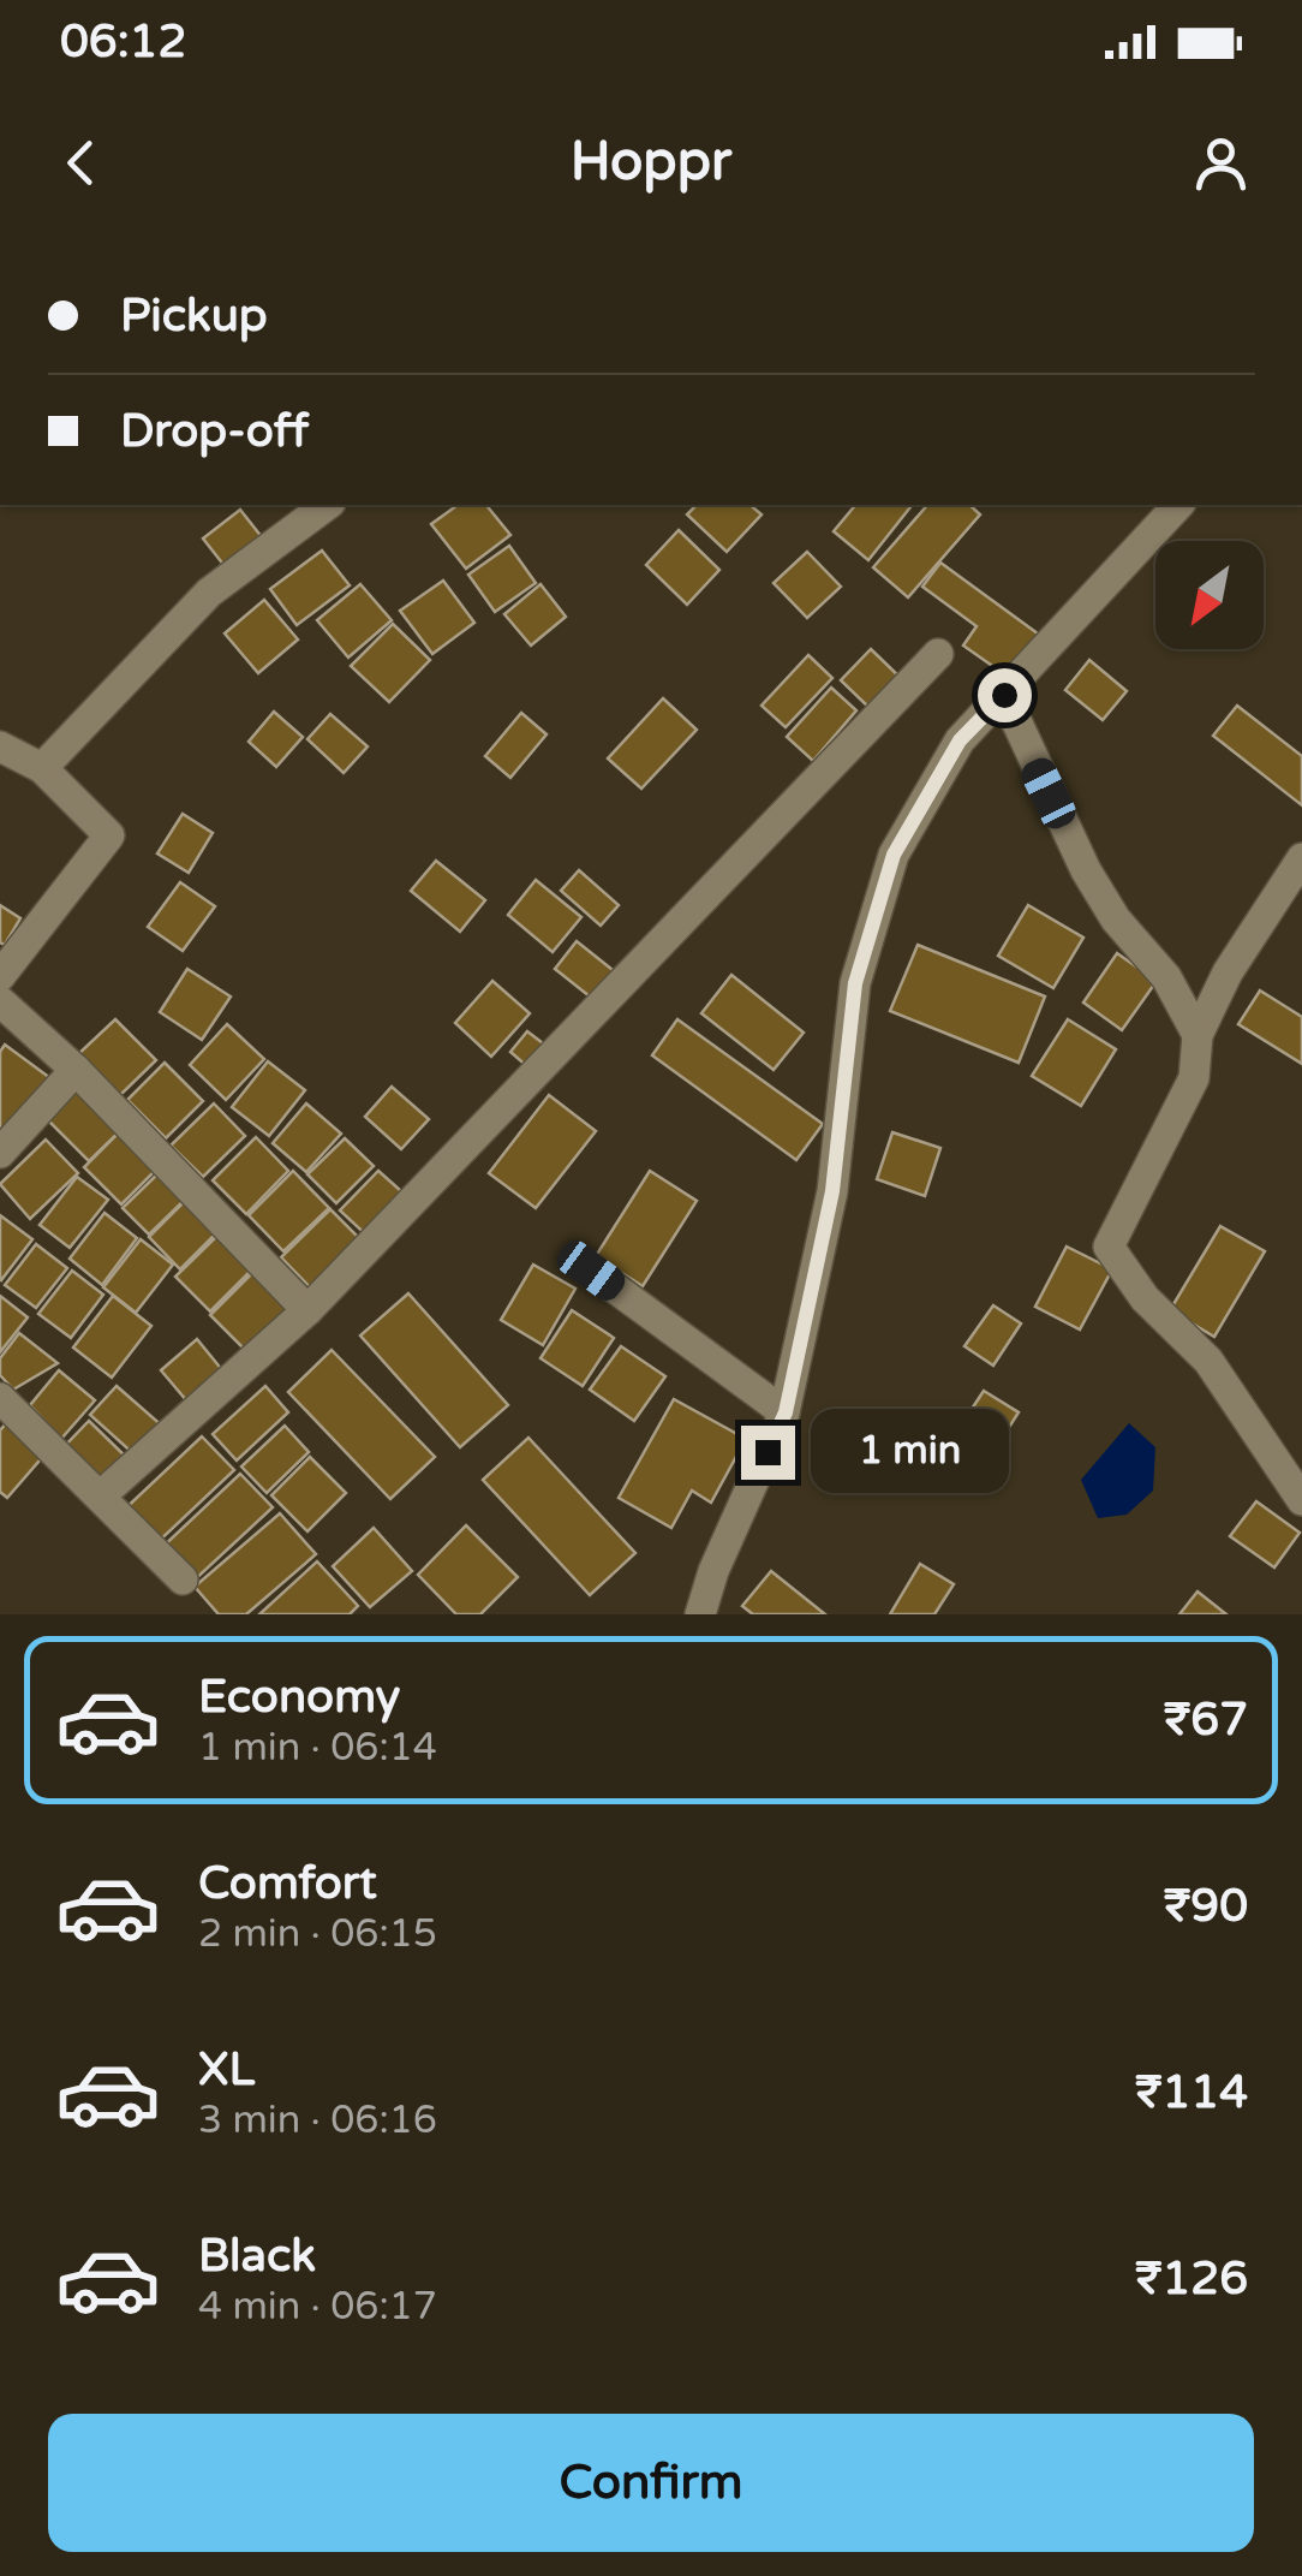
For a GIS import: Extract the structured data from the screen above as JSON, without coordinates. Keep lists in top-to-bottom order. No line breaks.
{"north":"bottom left","page":{"status":"06:12","header":"Hoppr","banner":["Pickup","Drop-off"],"bubble":"1 min","list":[{"name":"Economy","note":"1 min · 06:14","value":"₹67"},{"name":"Comfort","note":"2 min · 06:15","value":"₹90"},{"name":"XL","note":"3 min · 06:16","value":"₹114"},{"name":"Black","note":"4 min · 06:17","value":"₹126"}],"buttons":"Confirm"}}
